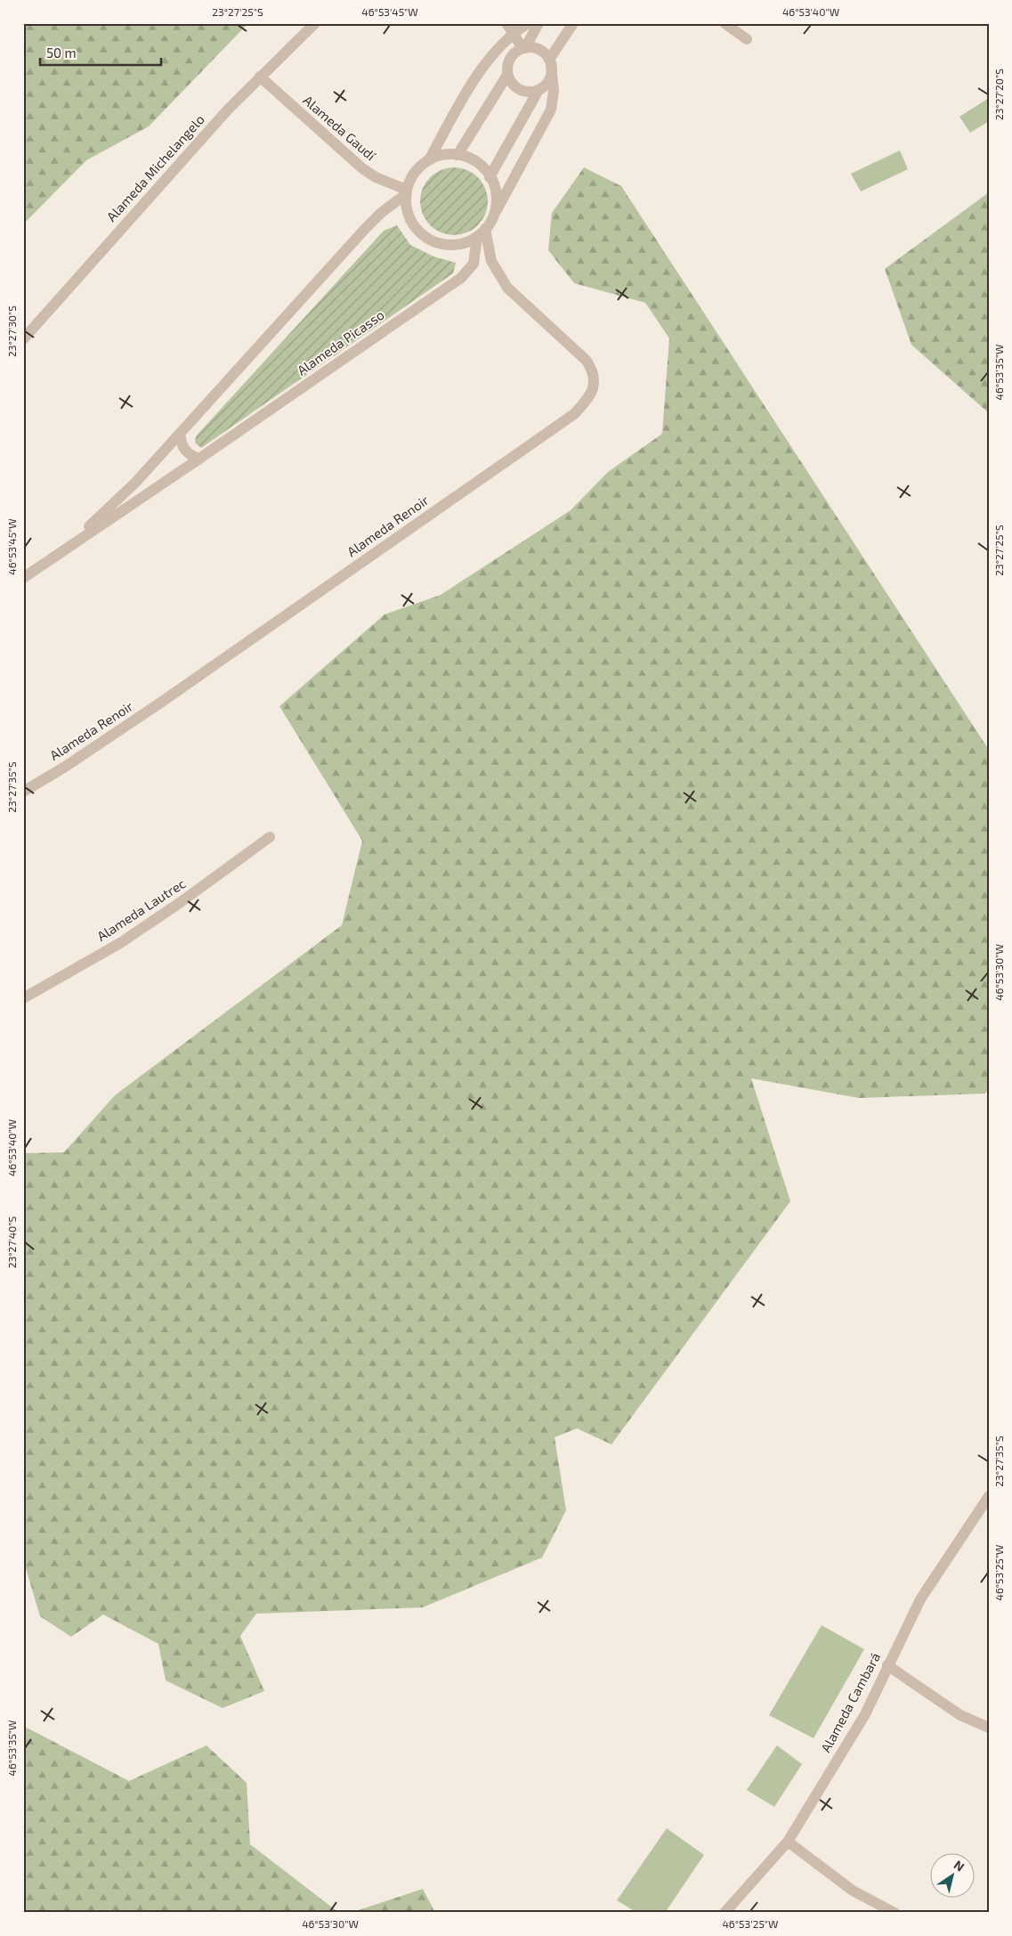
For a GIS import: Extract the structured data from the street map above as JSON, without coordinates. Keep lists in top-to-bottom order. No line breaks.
{"streets":{"street":["Alameda Gaudí","Alameda Michelangelo","Alameda Picasso","Alameda Renoir","Alameda Lautrec","Alameda Cambará"]},"crossings":[["Alameda Gaudí","Alameda Michelangelo"],["Alameda Gaudí","Alameda Picasso"],["Alameda Gaudí","Alameda Renoir"],["Alameda Picasso","Alameda Renoir"]],"scale_bar":"50 m","north":"top right","coordinates":["23°27'25\"S","46°53'45\"W","46°53'40\"W","23°27'20\"S","23°27'30\"S","46°53'35\"W","23°27'35\"S","46°53'30\"W","23°27'40\"S","46°53'25\"W"]}
